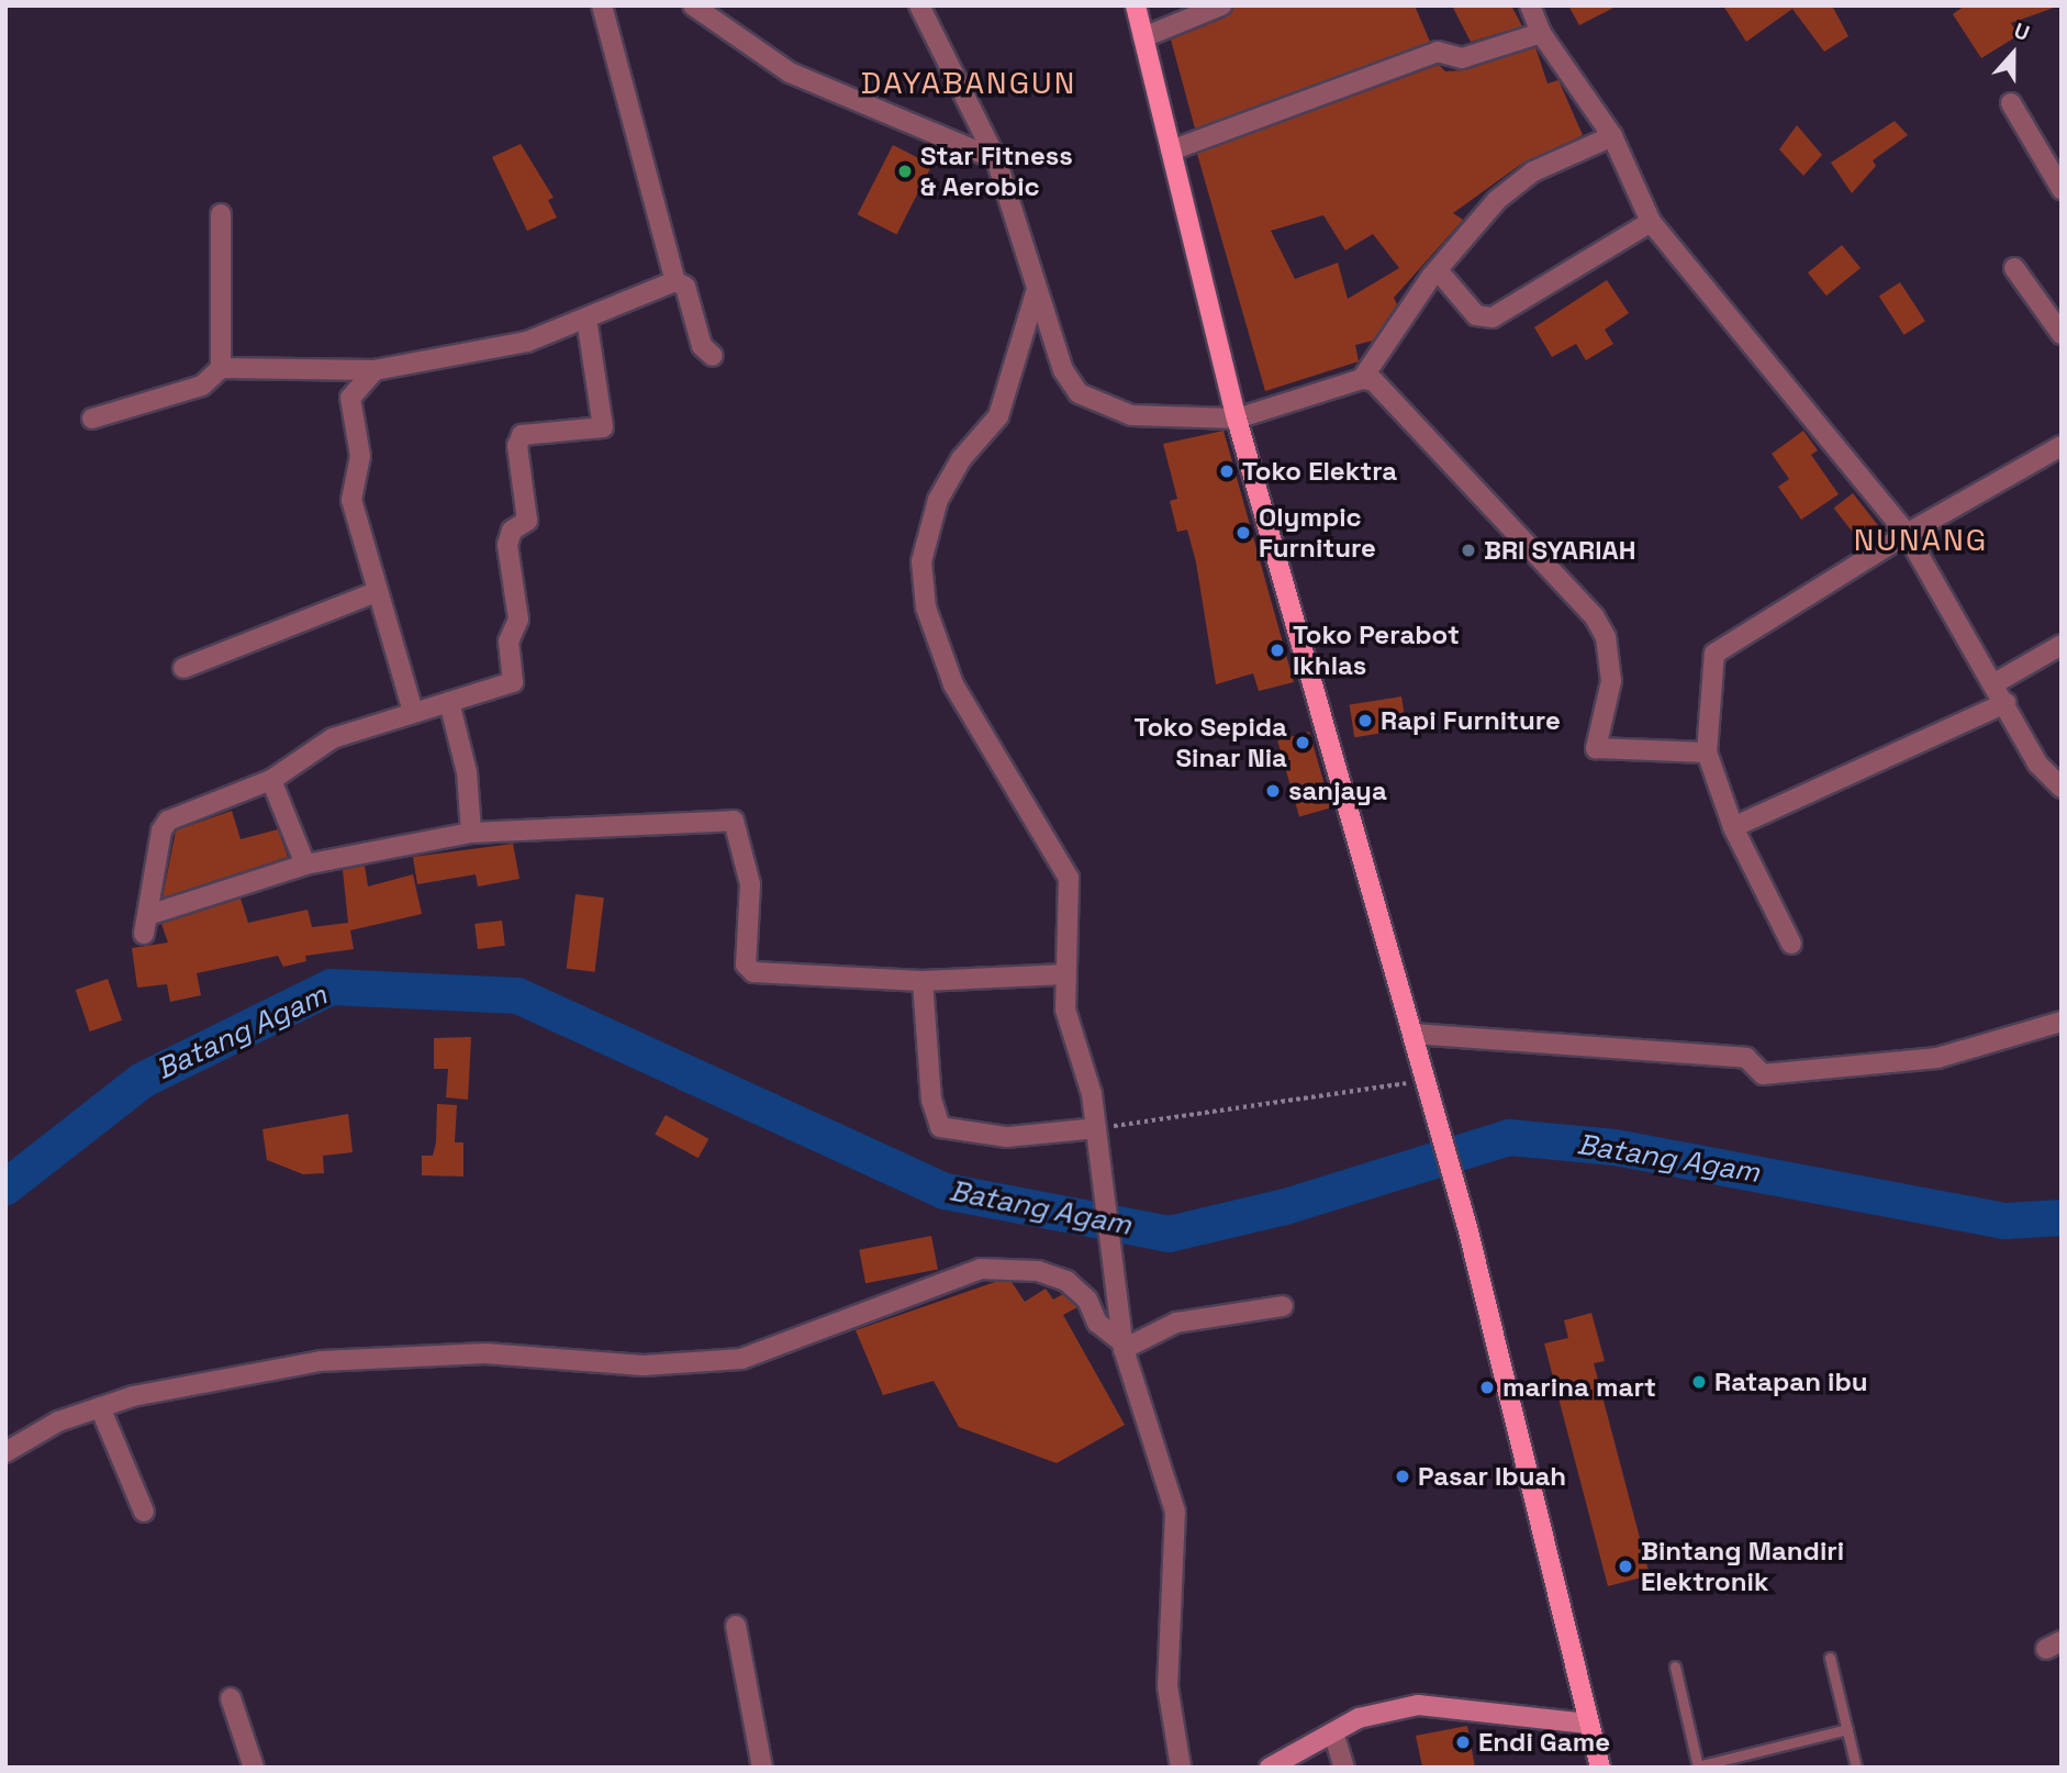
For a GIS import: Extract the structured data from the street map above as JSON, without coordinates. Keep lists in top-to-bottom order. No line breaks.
{"districts":["DAYABANGUN","NUNANG"],"water":["Batang Agam"],"places":["Star Fitness & Aerobic","Toko Elektra","Olympic Furniture","BRI SYARIAH","Toko Perabot Ikhlas","Rapi Furniture","Toko Sepida Sinar Nia","sanjaya","Ratapan ibu","marina mart","Pasar Ibuah","Bintang Mandiri Elektronik","Endi Game"],"north":"top"}
